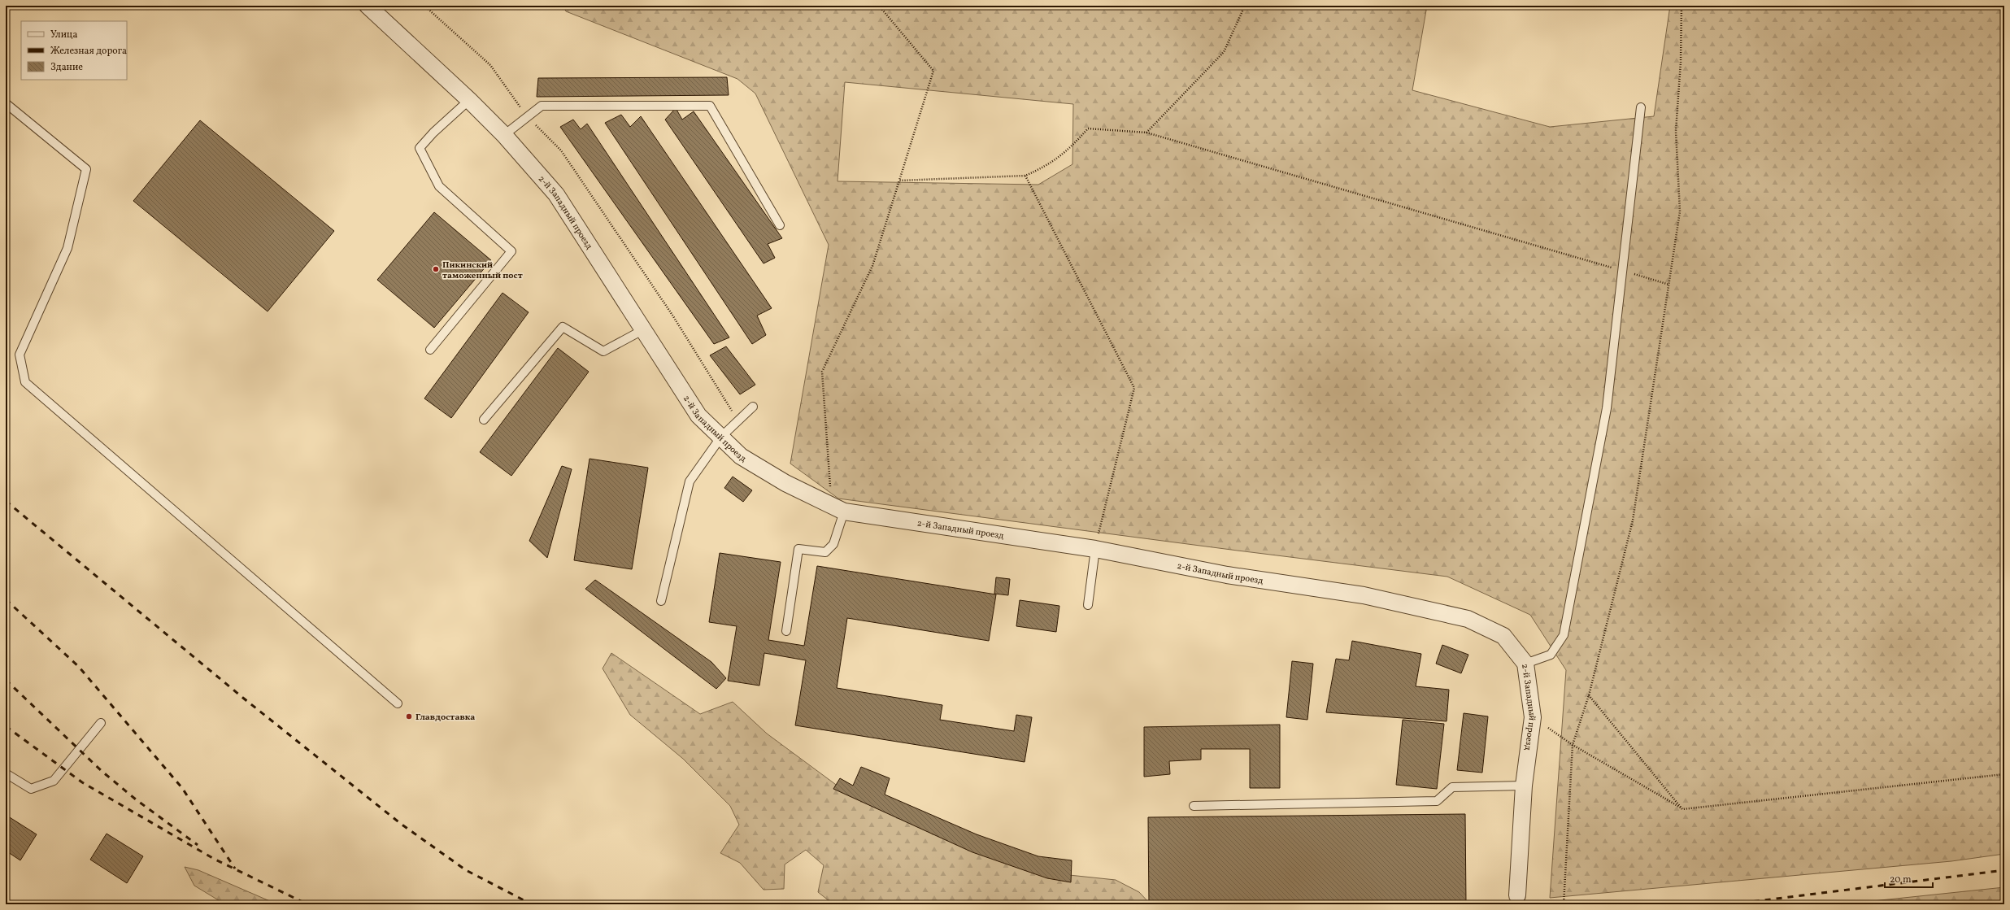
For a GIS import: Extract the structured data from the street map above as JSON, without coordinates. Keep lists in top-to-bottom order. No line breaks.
{"streets":{"street":["2-й Западный проезд"]},"places":["Пикинский таможенный пост","Главдоставка"],"legend":["Улица","Железная дорога","Здание"],"scale_bar":"20 m"}
